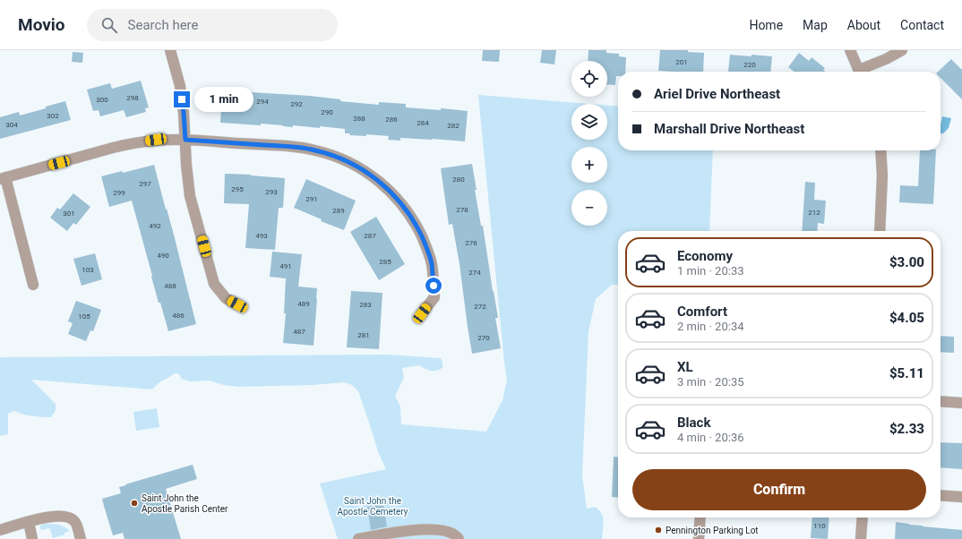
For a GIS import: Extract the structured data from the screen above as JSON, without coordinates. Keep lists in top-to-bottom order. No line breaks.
{"parks":["Saint John the Apostle Cemetery"],"places":["Saint John the Apostle Parish Center","Pennington Parking Lot"],"house_numbers":["201","220","298","300","294","292","290","302","288","286","284","304","282","280","297","295","293","299","291","278","289","212","301","492","493","287","276","490","285","491","103","274","488","489","283","272","486","105","487","281","270","110"],"page":{"header":"Movio","search":"Search here","nav":["Home","Map","About","Contact"],"map_buttons":["+","−"],"banner":["Ariel Drive Northeast","Marshall Drive Northeast"],"bubble":"1 min","list":[{"name":"Economy","note":"1 min · 20:33","value":"$3.00"},{"name":"Comfort","note":"2 min · 20:34","value":"$4.05"},{"name":"XL","note":"3 min · 20:35","value":"$5.11"},{"name":"Black","note":"4 min · 20:36","value":"$2.33"}],"buttons":"Confirm"}}
